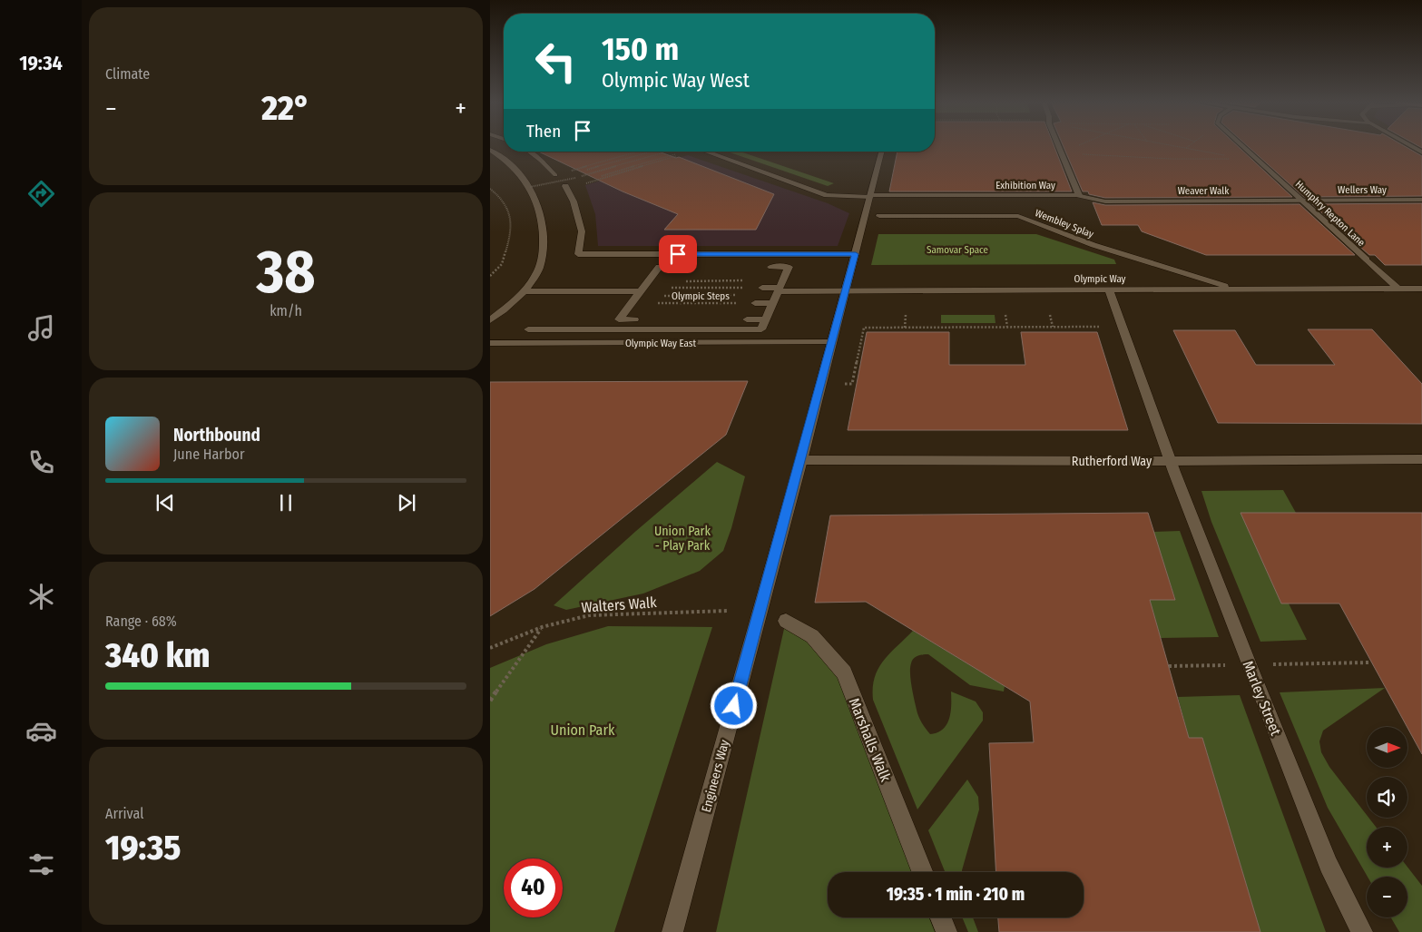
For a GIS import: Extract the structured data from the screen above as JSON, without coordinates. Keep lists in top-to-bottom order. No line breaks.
{"streets":{"street":["Exhibition Way","Wellers Way","Weaver Walk","Humphry Repton Lane","Wembley Splay","Olympic Way","Olympic Way East","Rutherford Way","Marley Street","Marshalls Walk","Engineers Way"],"path":["Olympic Steps","Walters Walk"]},"crossings":[["Exhibition Way","Weaver Walk"],["Exhibition Way","Engineers Way"],["Wellers Way","Weaver Walk"],["Wellers Way","Humphry Repton Lane"],["Weaver Walk","Humphry Repton Lane"],["Humphry Repton Lane","Olympic Way"],["Wembley Splay","Olympic Way"],["Olympic Way","Marley Street"],["Olympic Way","Engineers Way"],["Olympic Way East","Engineers Way"],["Rutherford Way","Marley Street"],["Rutherford Way","Engineers Way"]],"parks":["Samovar Space","Union Park - Play Park","Union Park"],"north":"right","page":{"tabs":"19:34","tile":["Climate",["38","km/h"],["Range · 68%","340 km"],["Arrival","19:35"]],"turn":["150 m","Olympic Way West"],"heat":["−","22°","+"],"then":"Then","song":["Northbound","June Harbor"],"map_buttons":["+","−"],"limit":"40","trip":"19:35 · 1 min · 210 m"}}
